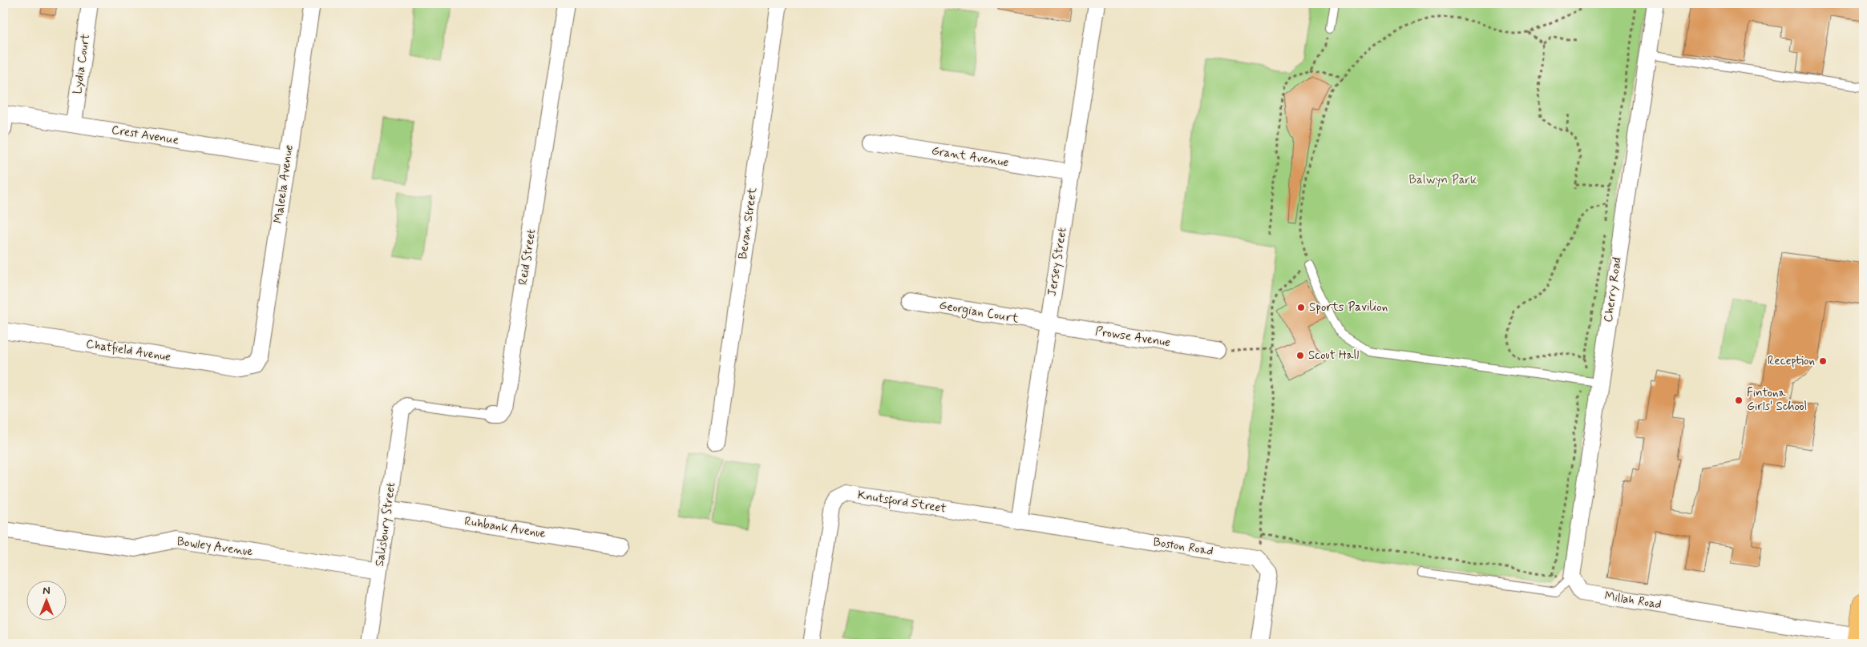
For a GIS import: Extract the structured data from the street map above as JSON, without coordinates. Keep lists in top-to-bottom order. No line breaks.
{"streets":{"street":["Lydia Court","Crest Avenue","Grant Avenue","Maleela Avenue","Bevan Street","Reid Street","Jersey Street","Cherry Road","Georgian Court","Prowse Avenue","Chatfield Avenue","Knutsford Street","Salisbury Street","Ruhbank Avenue","Bowley Avenue","Boston Road","Millah Road"]},"crossings":[["Lydia Court","Crest Avenue"],["Crest Avenue","Maleela Avenue"],["Grant Avenue","Jersey Street"],["Maleela Avenue","Chatfield Avenue"],["Reid Street","Salisbury Street"],["Jersey Street","Georgian Court"],["Jersey Street","Prowse Avenue"],["Jersey Street","Knutsford Street"],["Jersey Street","Boston Road"],["Cherry Road","Millah Road"],["Georgian Court","Prowse Avenue"],["Knutsford Street","Boston Road"],["Salisbury Street","Ruhbank Avenue"],["Salisbury Street","Bowley Avenue"]],"parks":["Balwyn Park"],"places":["Sports Pavilion","Scout Hall","Reception","Fintona Girls' School"],"north":"top"}
